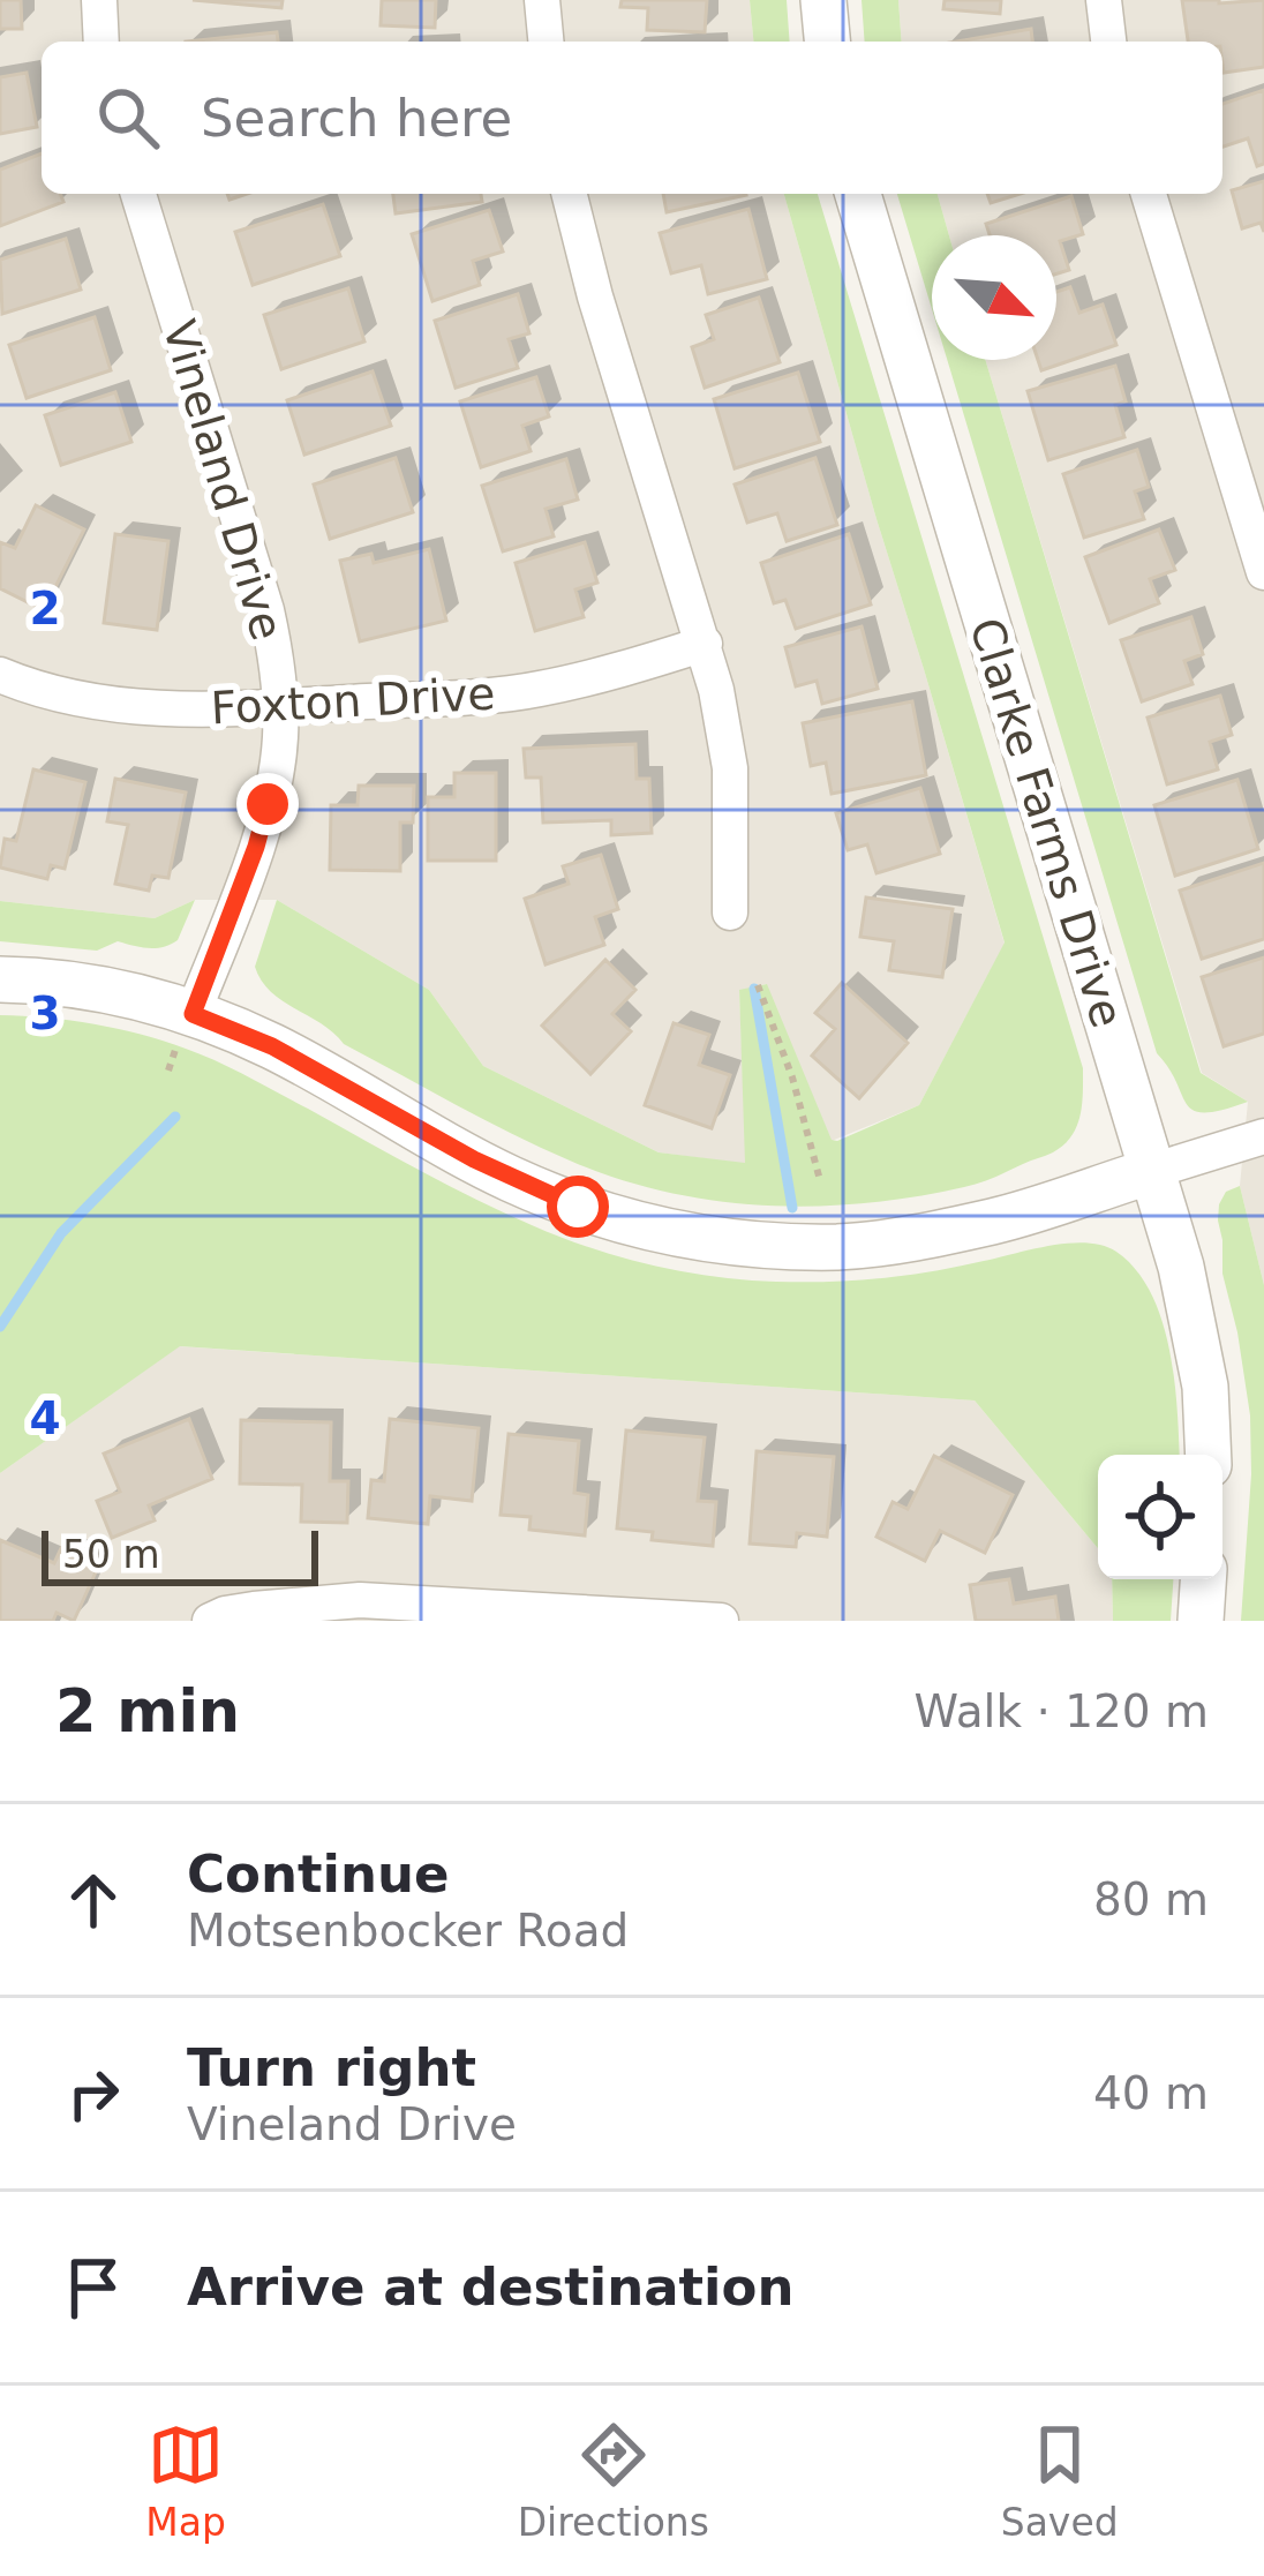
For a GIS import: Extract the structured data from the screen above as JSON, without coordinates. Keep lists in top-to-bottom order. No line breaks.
{"streets":{"street":["Vineland Drive","Foxton Drive","Clarke Farms Drive"]},"crossings":[["Vineland Drive","Foxton Drive"]],"scale_bar":"50 m","north":"bottom right","page":{"search":"Search here","scale":"50 m","heading":["2 min","Walk · 120 m"],"list":[["Continue","Motsenbocker Road","80 m"],["Turn right","Vineland Drive","40 m"],"Arrive at destination"],"nav":["Map","Directions","Saved"]},"grid":{"rows":["2","3","4"]}}
